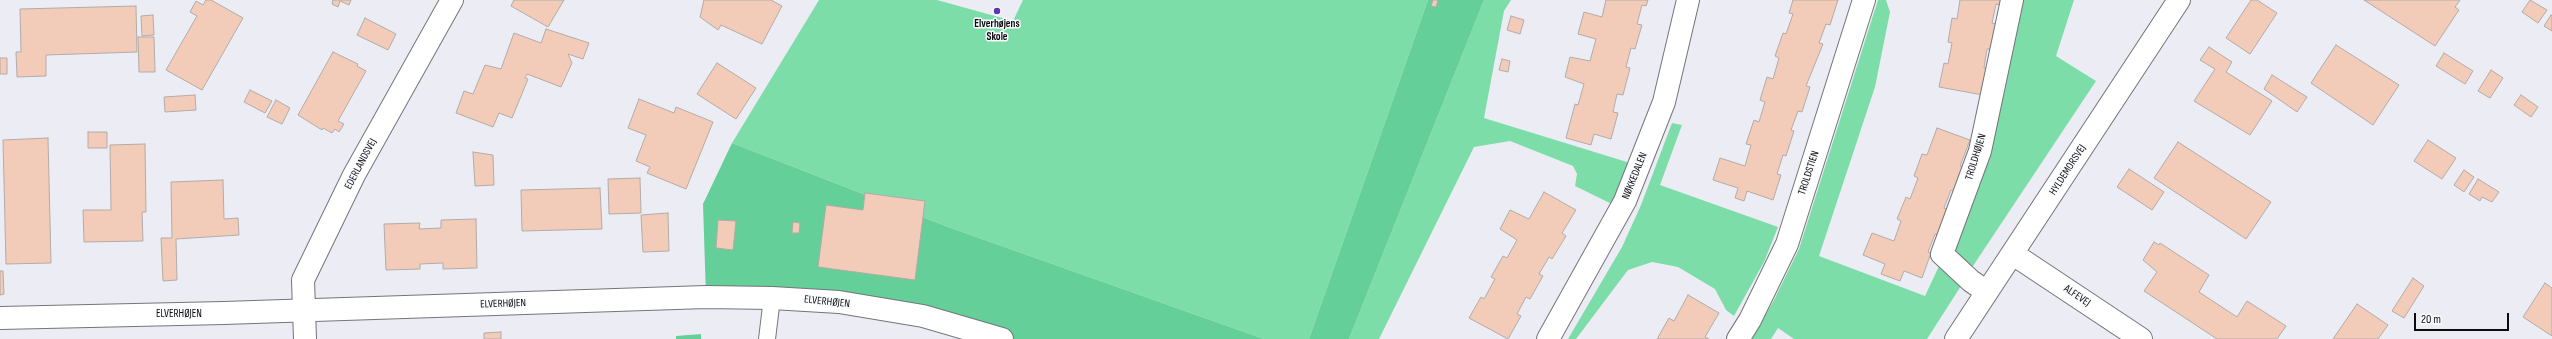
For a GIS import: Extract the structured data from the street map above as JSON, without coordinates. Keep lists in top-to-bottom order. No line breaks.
{"streets":{"street":["TROLDHØJEN","EDERLANDSVEJ","HYLDEMORSVEJ","TROLDSTIEN","NØKKEDALEN","ALFEVEJ","ELVERHØJEN"]},"crossings":[["TROLDHØJEN","HYLDEMORSVEJ"],["EDERLANDSVEJ","ELVERHØJEN"],["HYLDEMORSVEJ","ALFEVEJ"]],"places":["Elverhøjens Skole"],"scale_bar":"20 m"}
